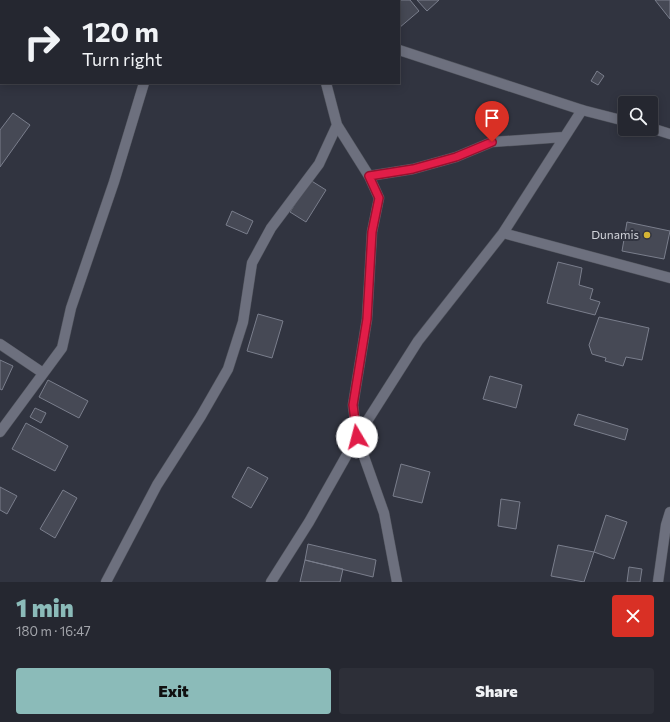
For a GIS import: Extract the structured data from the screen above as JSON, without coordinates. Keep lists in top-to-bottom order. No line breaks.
{"places":["Dunamis"],"page":{"turn":["120 m","Turn right"],"heading":["1 min","180 m · 16:47"],"buttons":["Exit","Share"]}}
